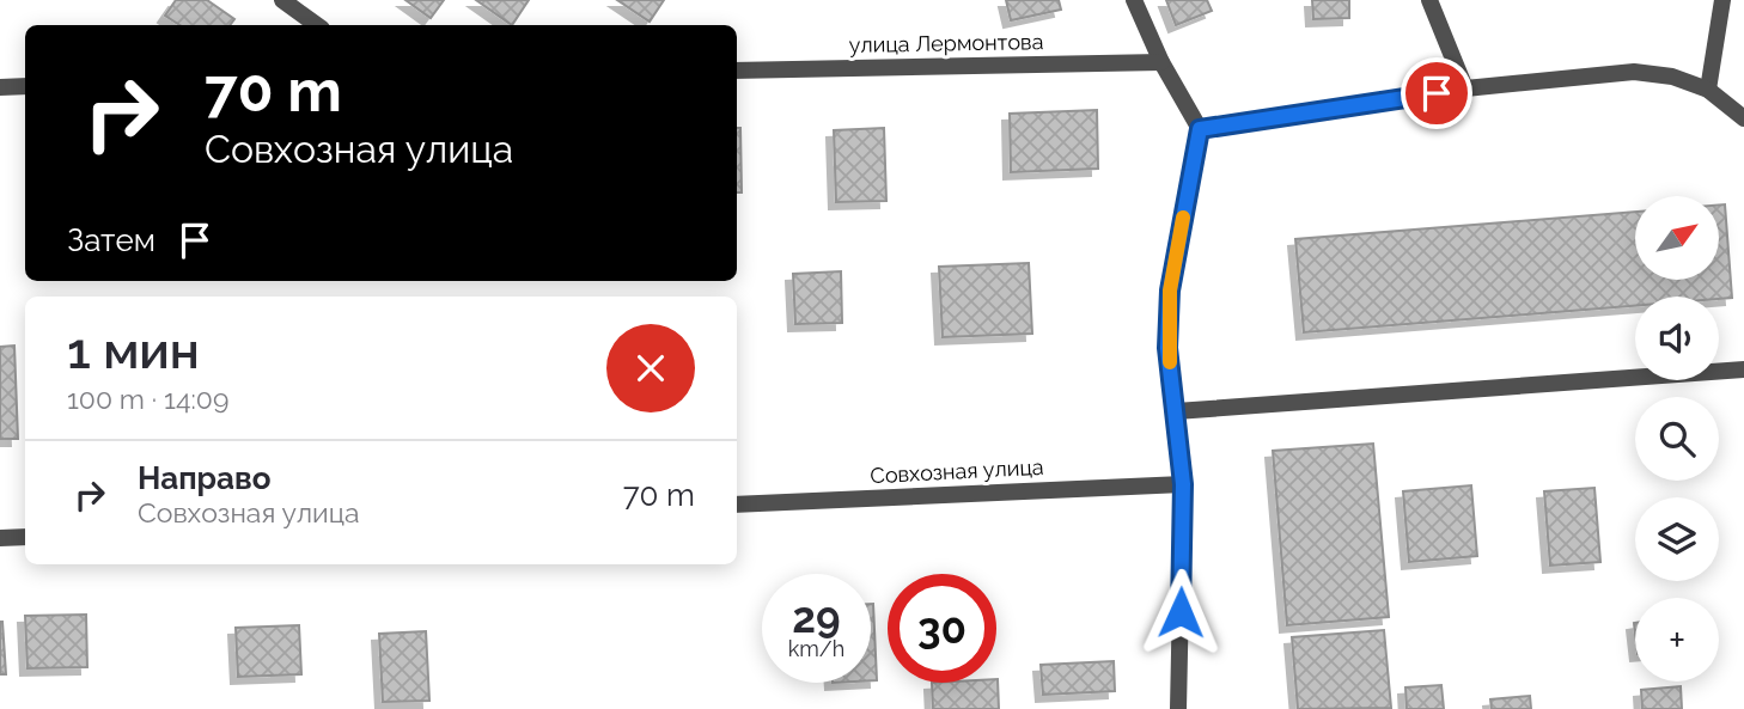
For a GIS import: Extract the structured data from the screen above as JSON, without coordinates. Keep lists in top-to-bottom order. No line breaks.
{"streets":{"street":["улица Лермонтова","Совхозная улица"]},"north":"top right","page":{"turn":["70 m","Совхозная улица"],"map_buttons":"+","then":"Затем","heading":["1 мин","100 m · 14:09"],"list":[{"name":"Направо","note":"Совхозная улица","value":"70 m"}],"speed":"29 km/h","limit":"30"}}
